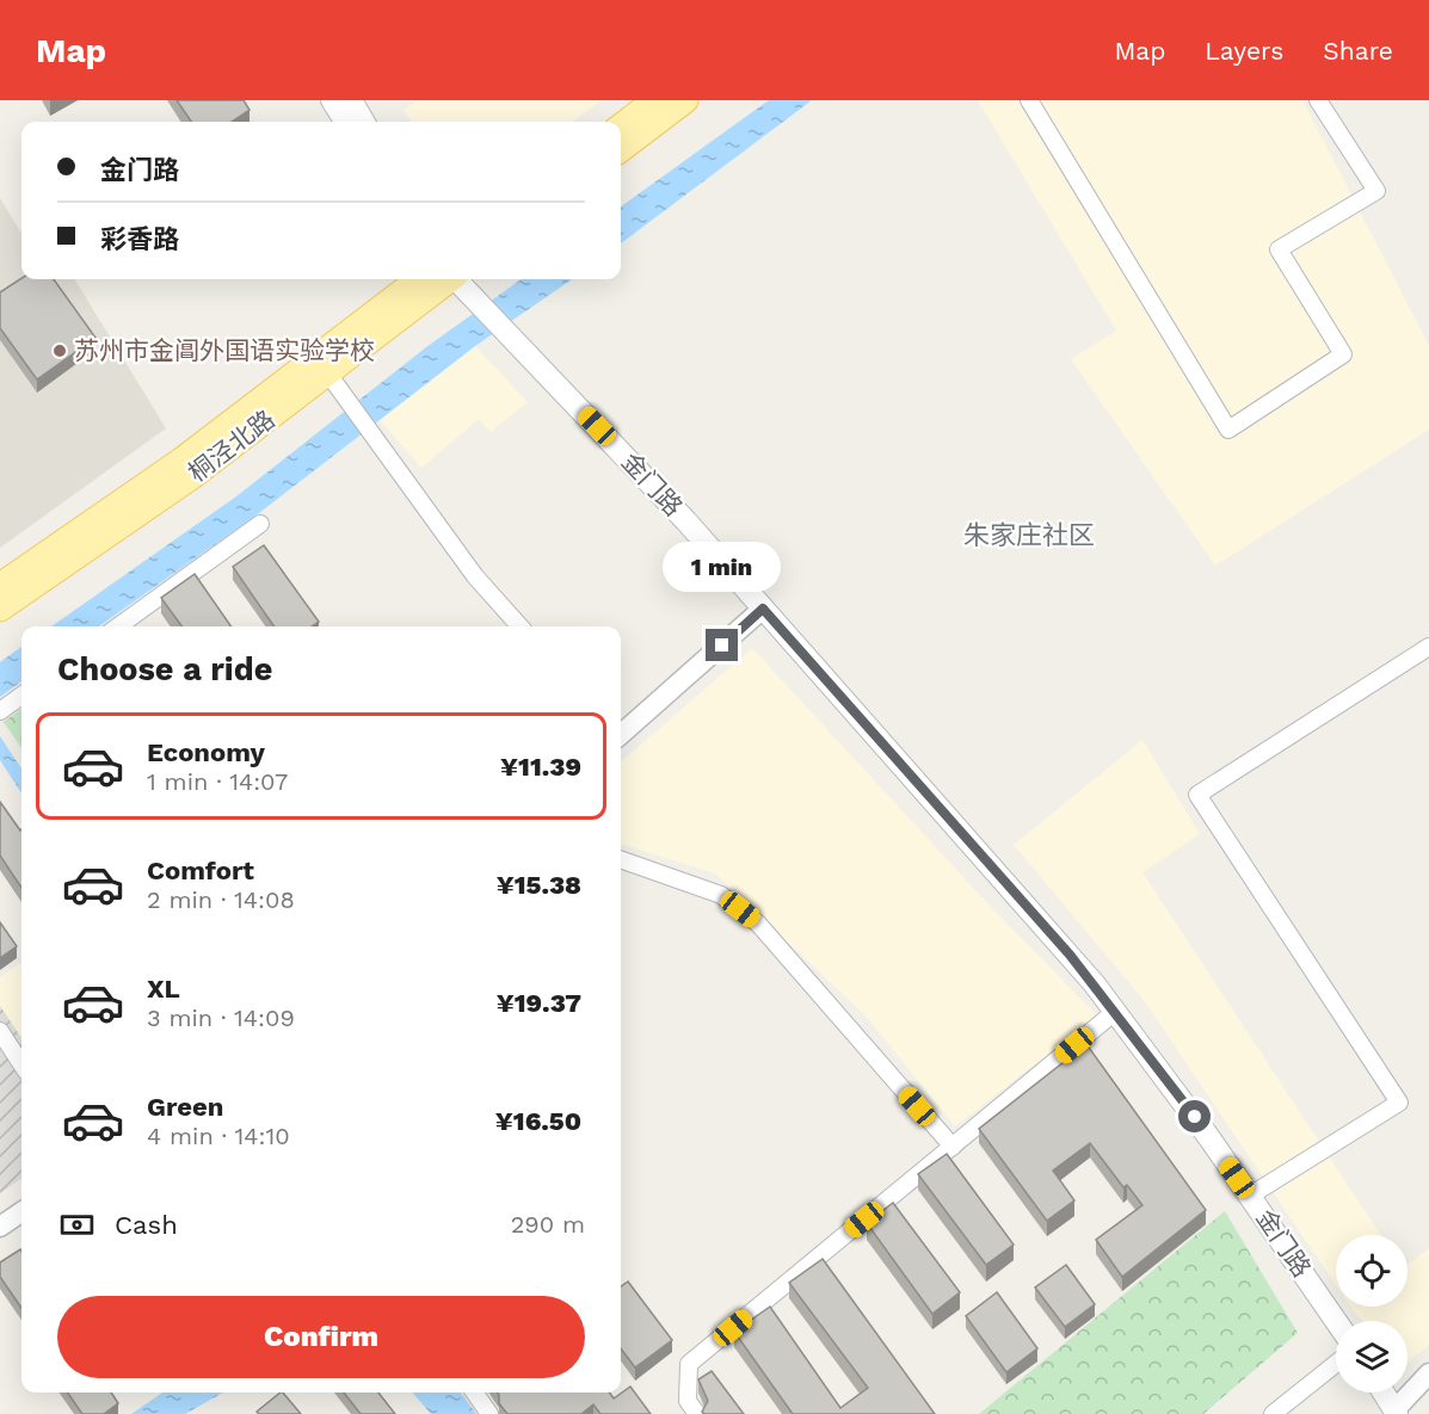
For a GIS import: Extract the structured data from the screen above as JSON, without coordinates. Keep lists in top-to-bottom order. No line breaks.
{"streets":{"main road":["桐泾北路","金门路"]},"districts":["朱家庄社区"],"places":["苏州市金阊外国语实验学校"],"page":{"header":"Map","nav":["Map","Layers","Share"],"banner":["金门路","彩香路"],"bubble":"1 min","heading":"Choose a ride","list":[{"name":"Economy","note":"1 min · 14:07","value":"¥11.39"},{"name":"Comfort","note":"2 min · 14:08","value":"¥15.38"},{"name":"XL","note":"3 min · 14:09","value":"¥19.37"},{"name":"Green","note":"4 min · 14:10","value":"¥16.50"}],"pay":["Cash","290 m"],"buttons":"Confirm"}}
